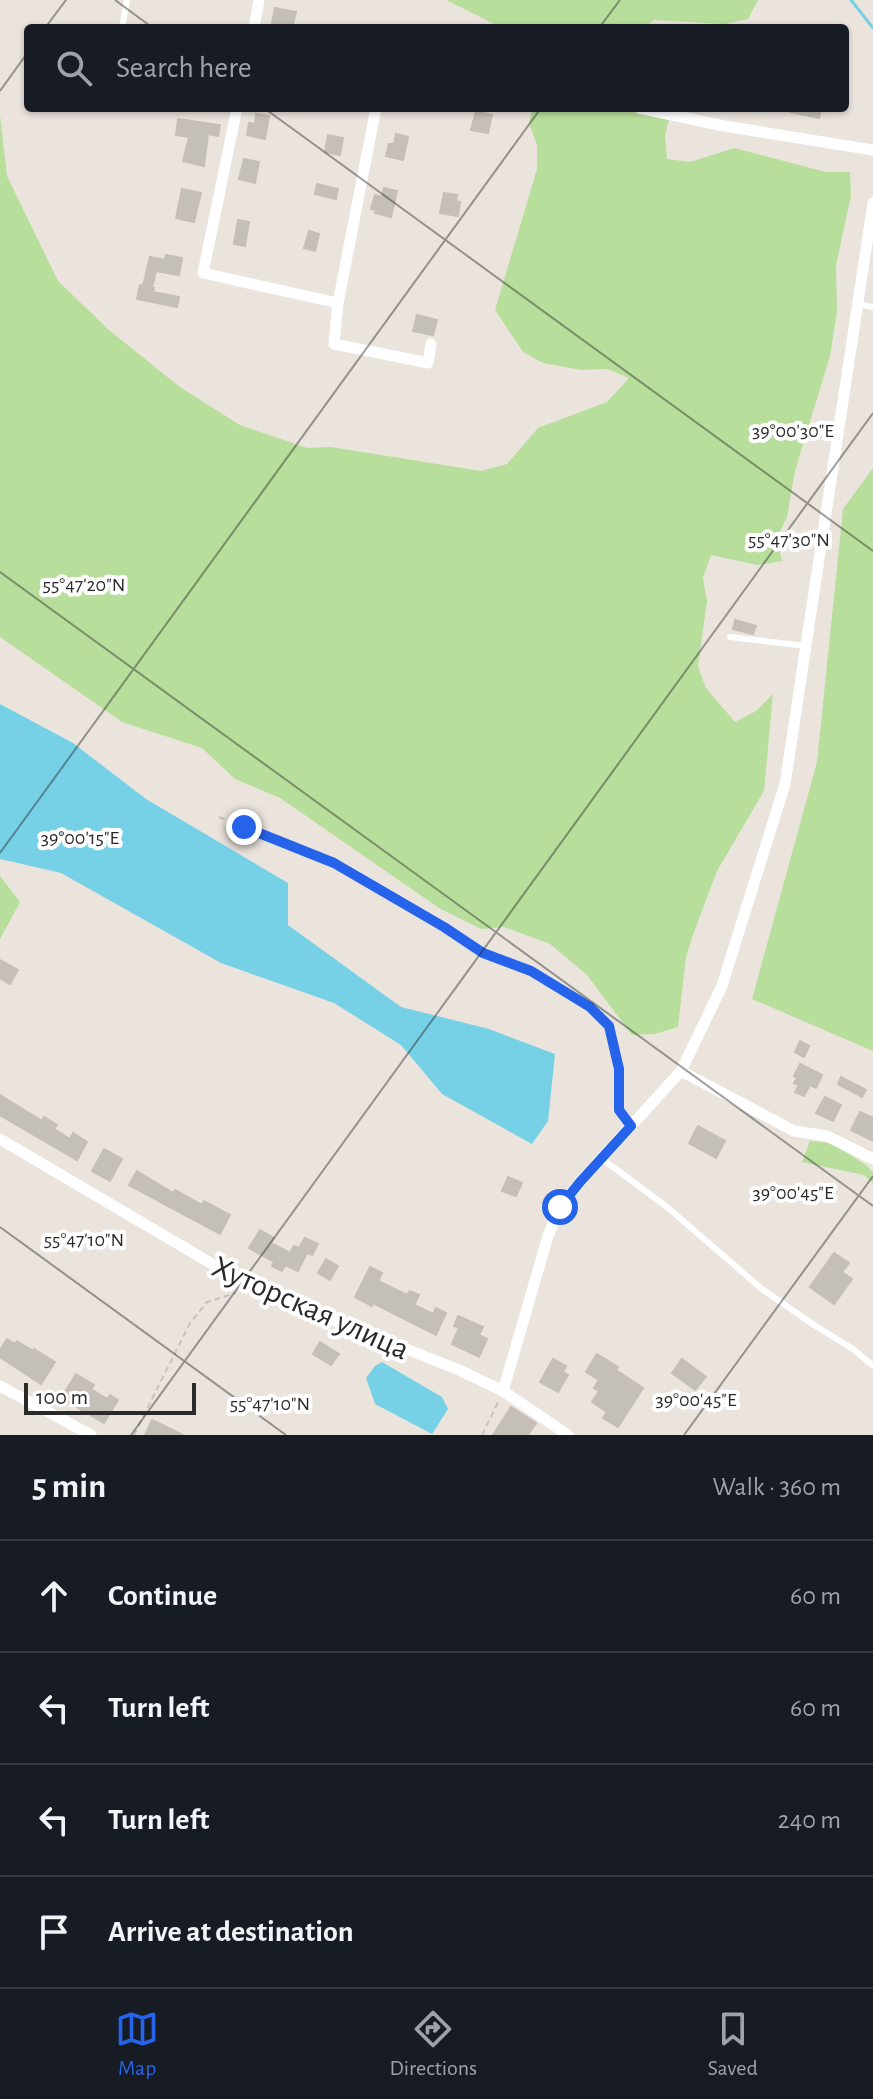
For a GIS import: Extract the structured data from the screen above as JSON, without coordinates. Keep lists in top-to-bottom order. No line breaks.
{"streets":{"street":["Хуторская улица"]},"scale_bar":"100 m","page":{"search":"Search here","scale":"100 m","heading":["5 min","Walk · 360 m"],"list":[["Continue","60 m"],["Turn left","60 m"],["Turn left","240 m"],"Arrive at destination"],"nav":["Map","Directions","Saved"]},"coordinates":["39°00'30\"E","55°47'30\"N","55°47'20\"N","39°00'15\"E","39°00'45\"E","55°47'10\"N"]}
